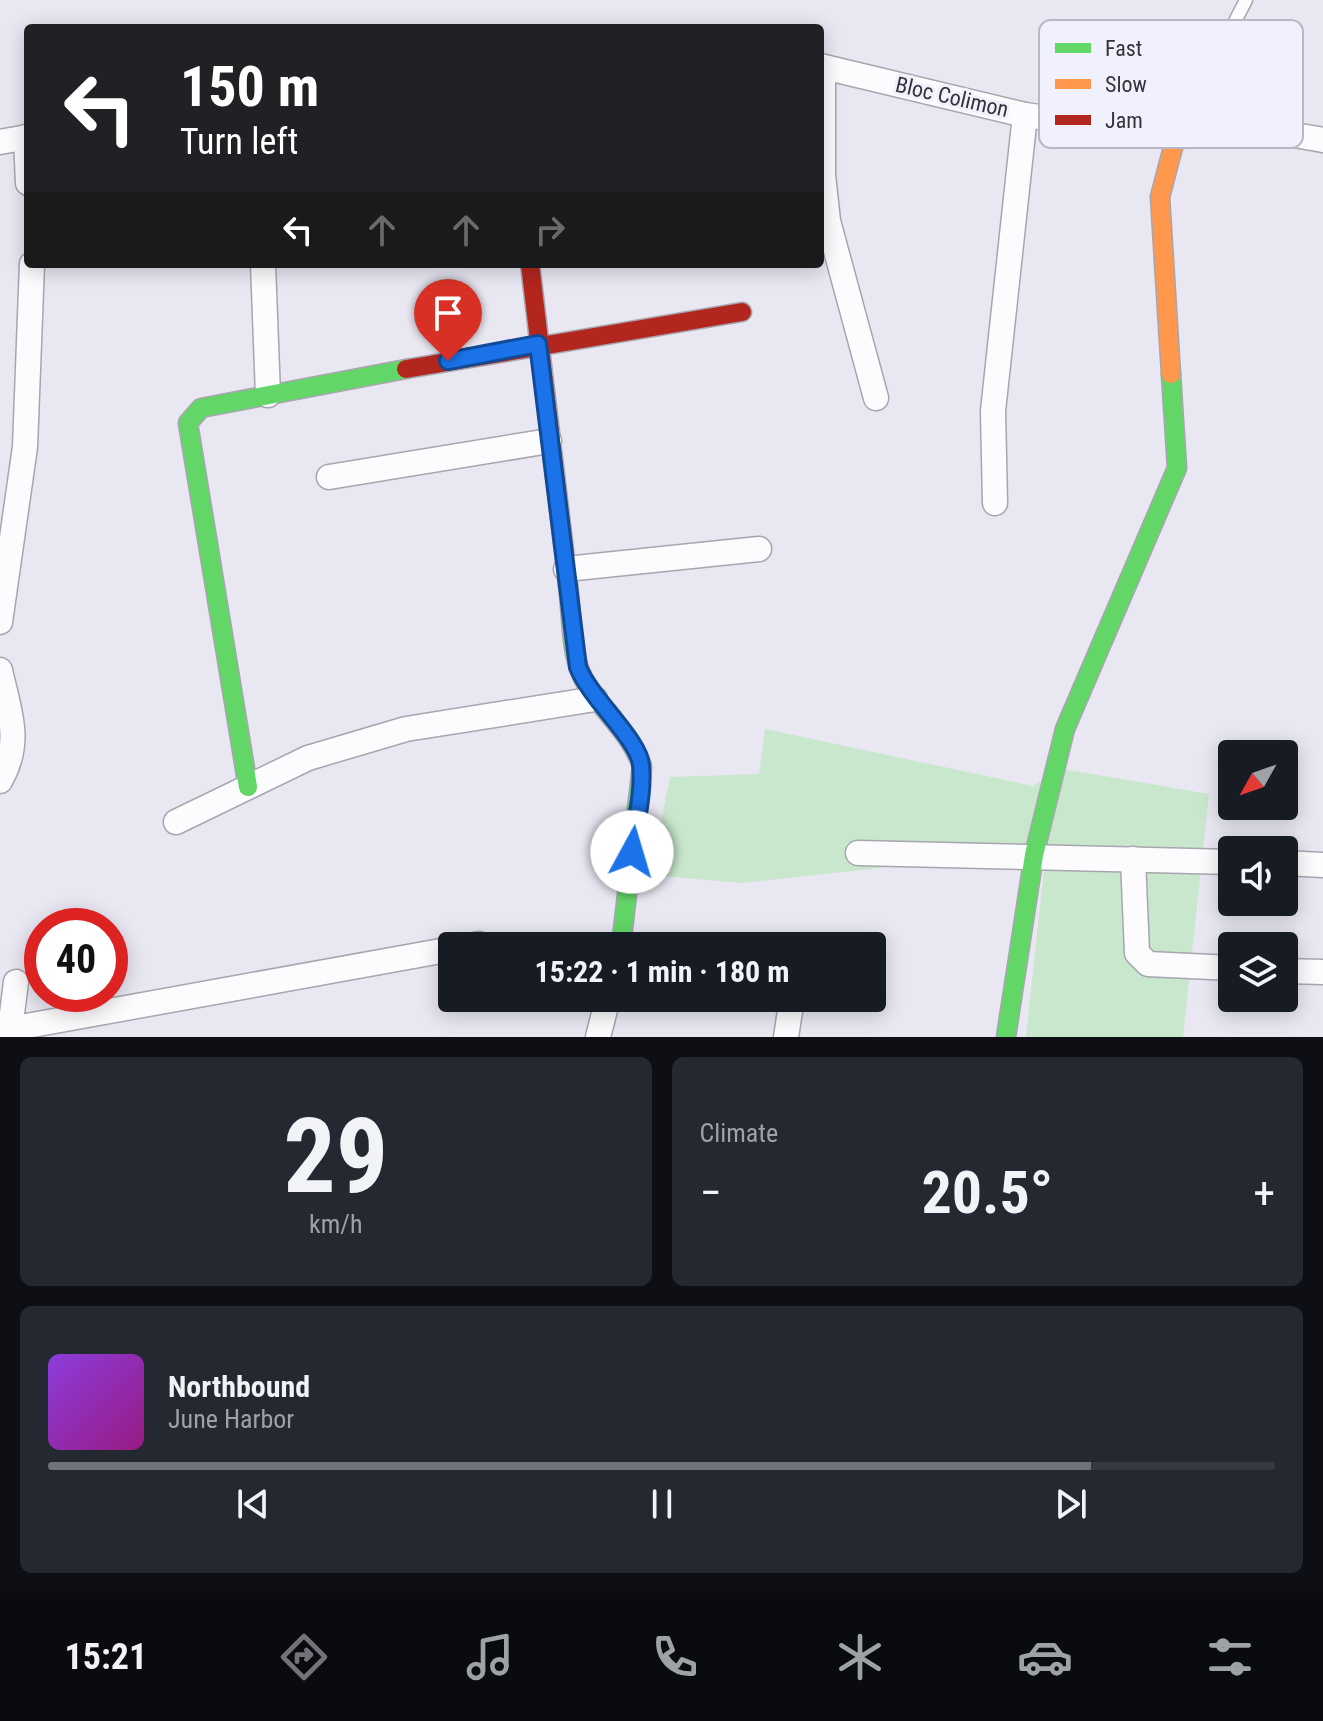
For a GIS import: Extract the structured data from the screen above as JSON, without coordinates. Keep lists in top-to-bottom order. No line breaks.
{"streets":{"street":["Bloc Colimon"]},"legend":["Fast","Slow","Jam"],"north":"bottom left","page":{"turn":["150 m","Turn left"],"limit":"40","trip":"15:22 · 1 min · 180 m","tile":[["29","km/h"],"Climate"],"heat":["−","20.5°","+"],"song":["Northbound","June Harbor"],"tabs":"15:21"}}
